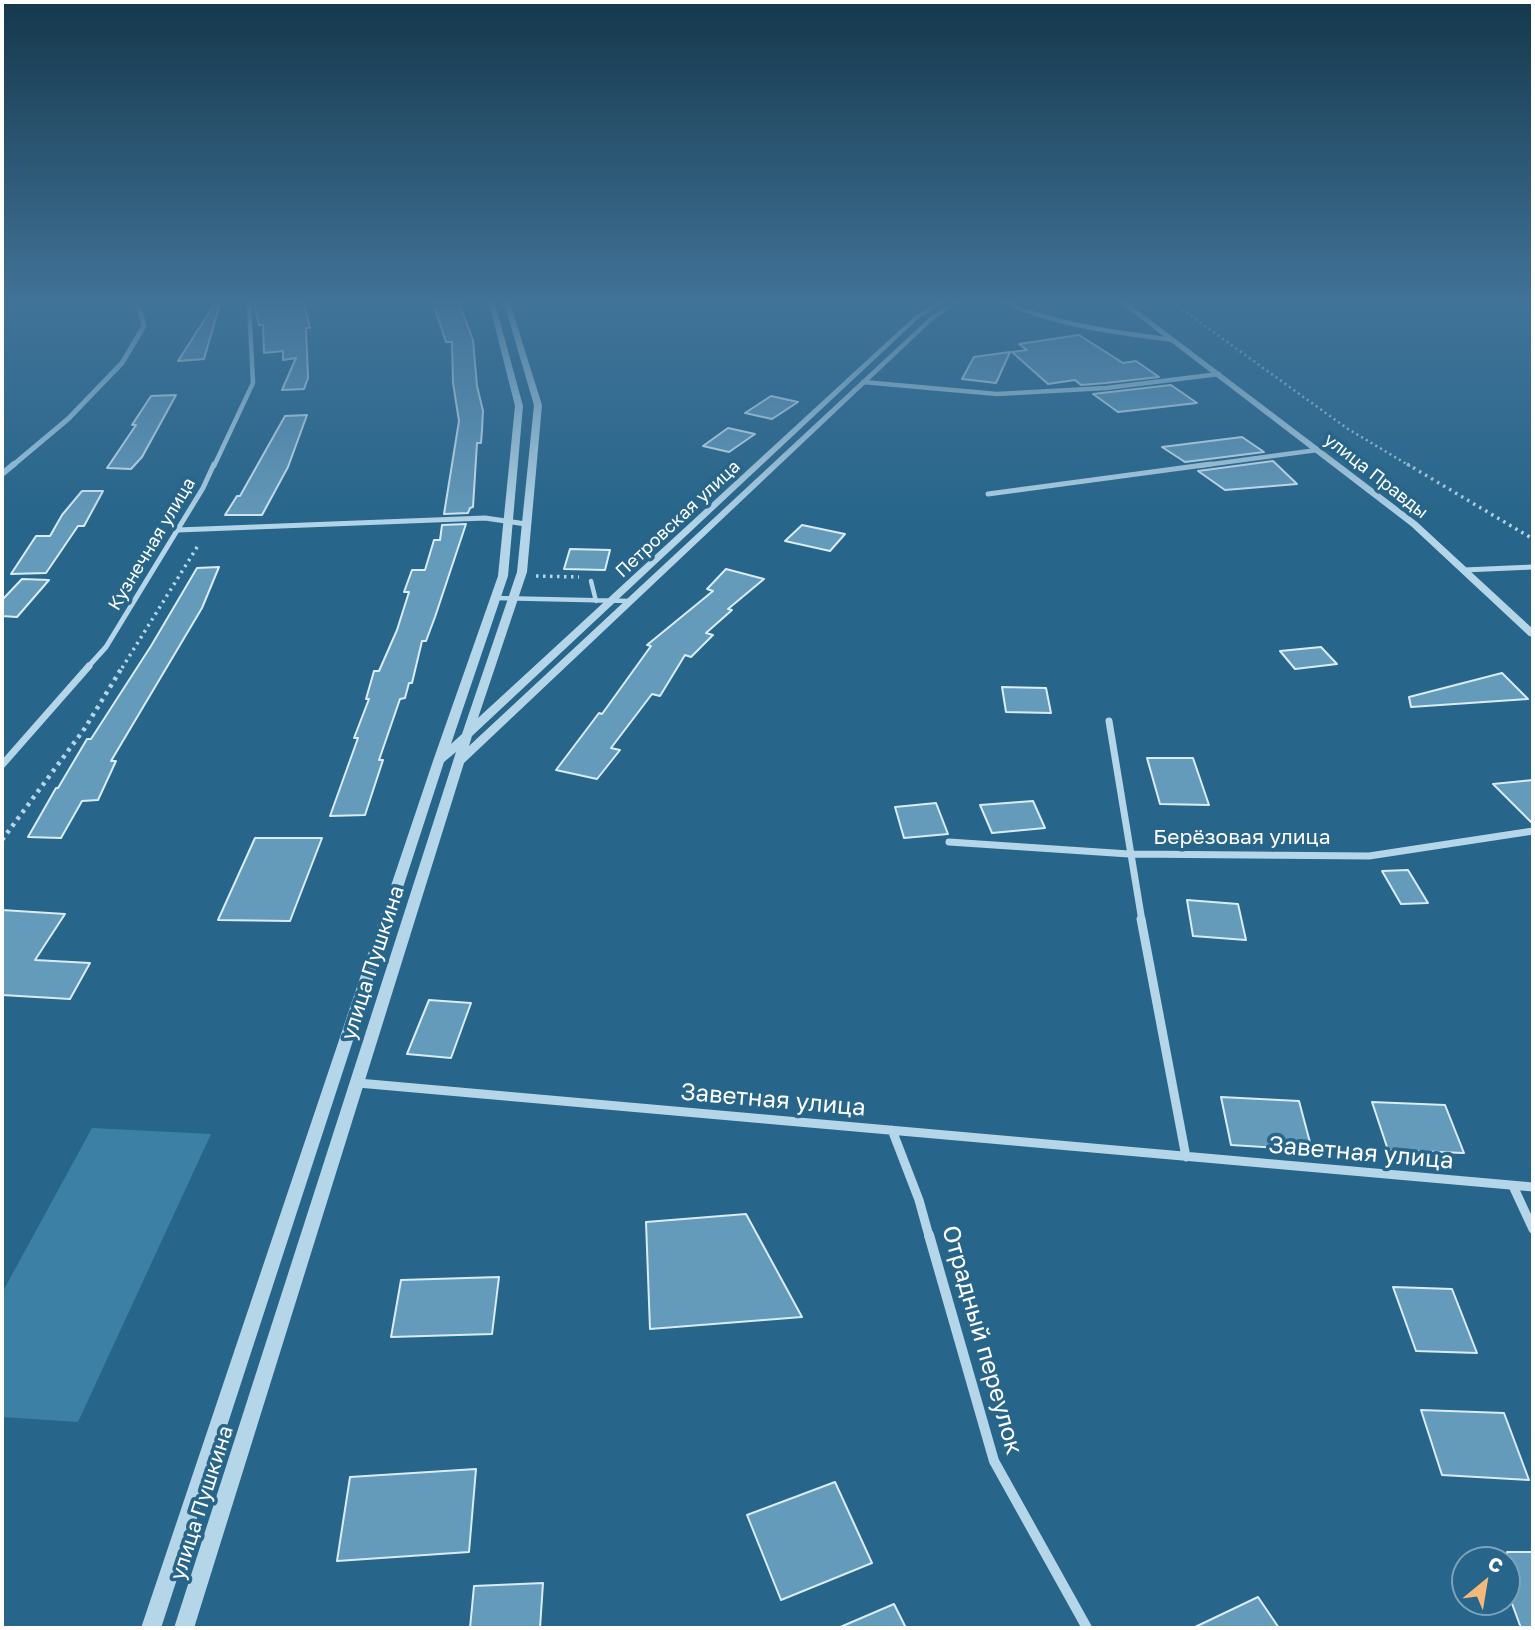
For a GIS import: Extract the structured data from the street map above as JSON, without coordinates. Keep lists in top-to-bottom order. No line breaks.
{"streets":{"street":["улица Правды","Петровская улица","Кузнечная улица","Берёзовая улица","улица Пушкина","Заветная улица","Отрадный переулок"]},"crossings":[["Петровская улица","улица Пушкина"],["улица Пушкина","Заветная улица"],["Заветная улица","Отрадный переулок"]],"north":"top right"}
